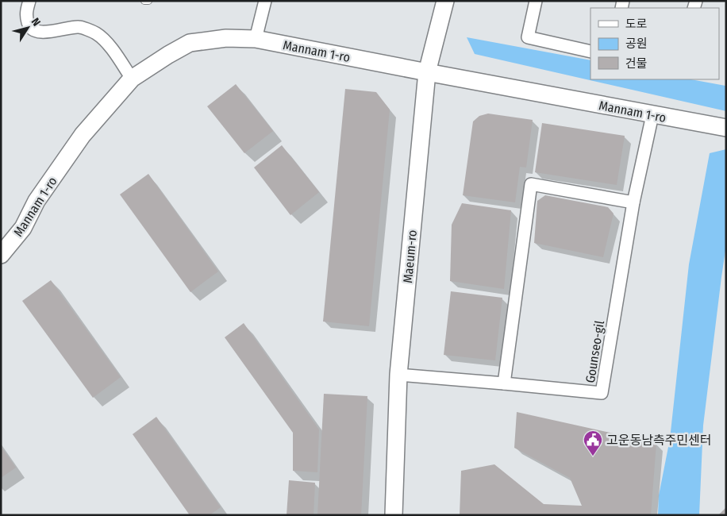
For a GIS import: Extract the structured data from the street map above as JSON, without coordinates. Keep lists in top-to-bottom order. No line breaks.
{"streets":{"street":["Mannam 1-ro","Maeum-ro","Gounseo-gil"]},"crossings":[["Mannam 1-ro","Maeum-ro"],["Mannam 1-ro","Gounseo-gil"],["Maeum-ro","Gounseo-gil"]],"places":{"public building":["고운동남측주민센터"]},"legend":["도로","공원","건물"],"north":"top right"}
